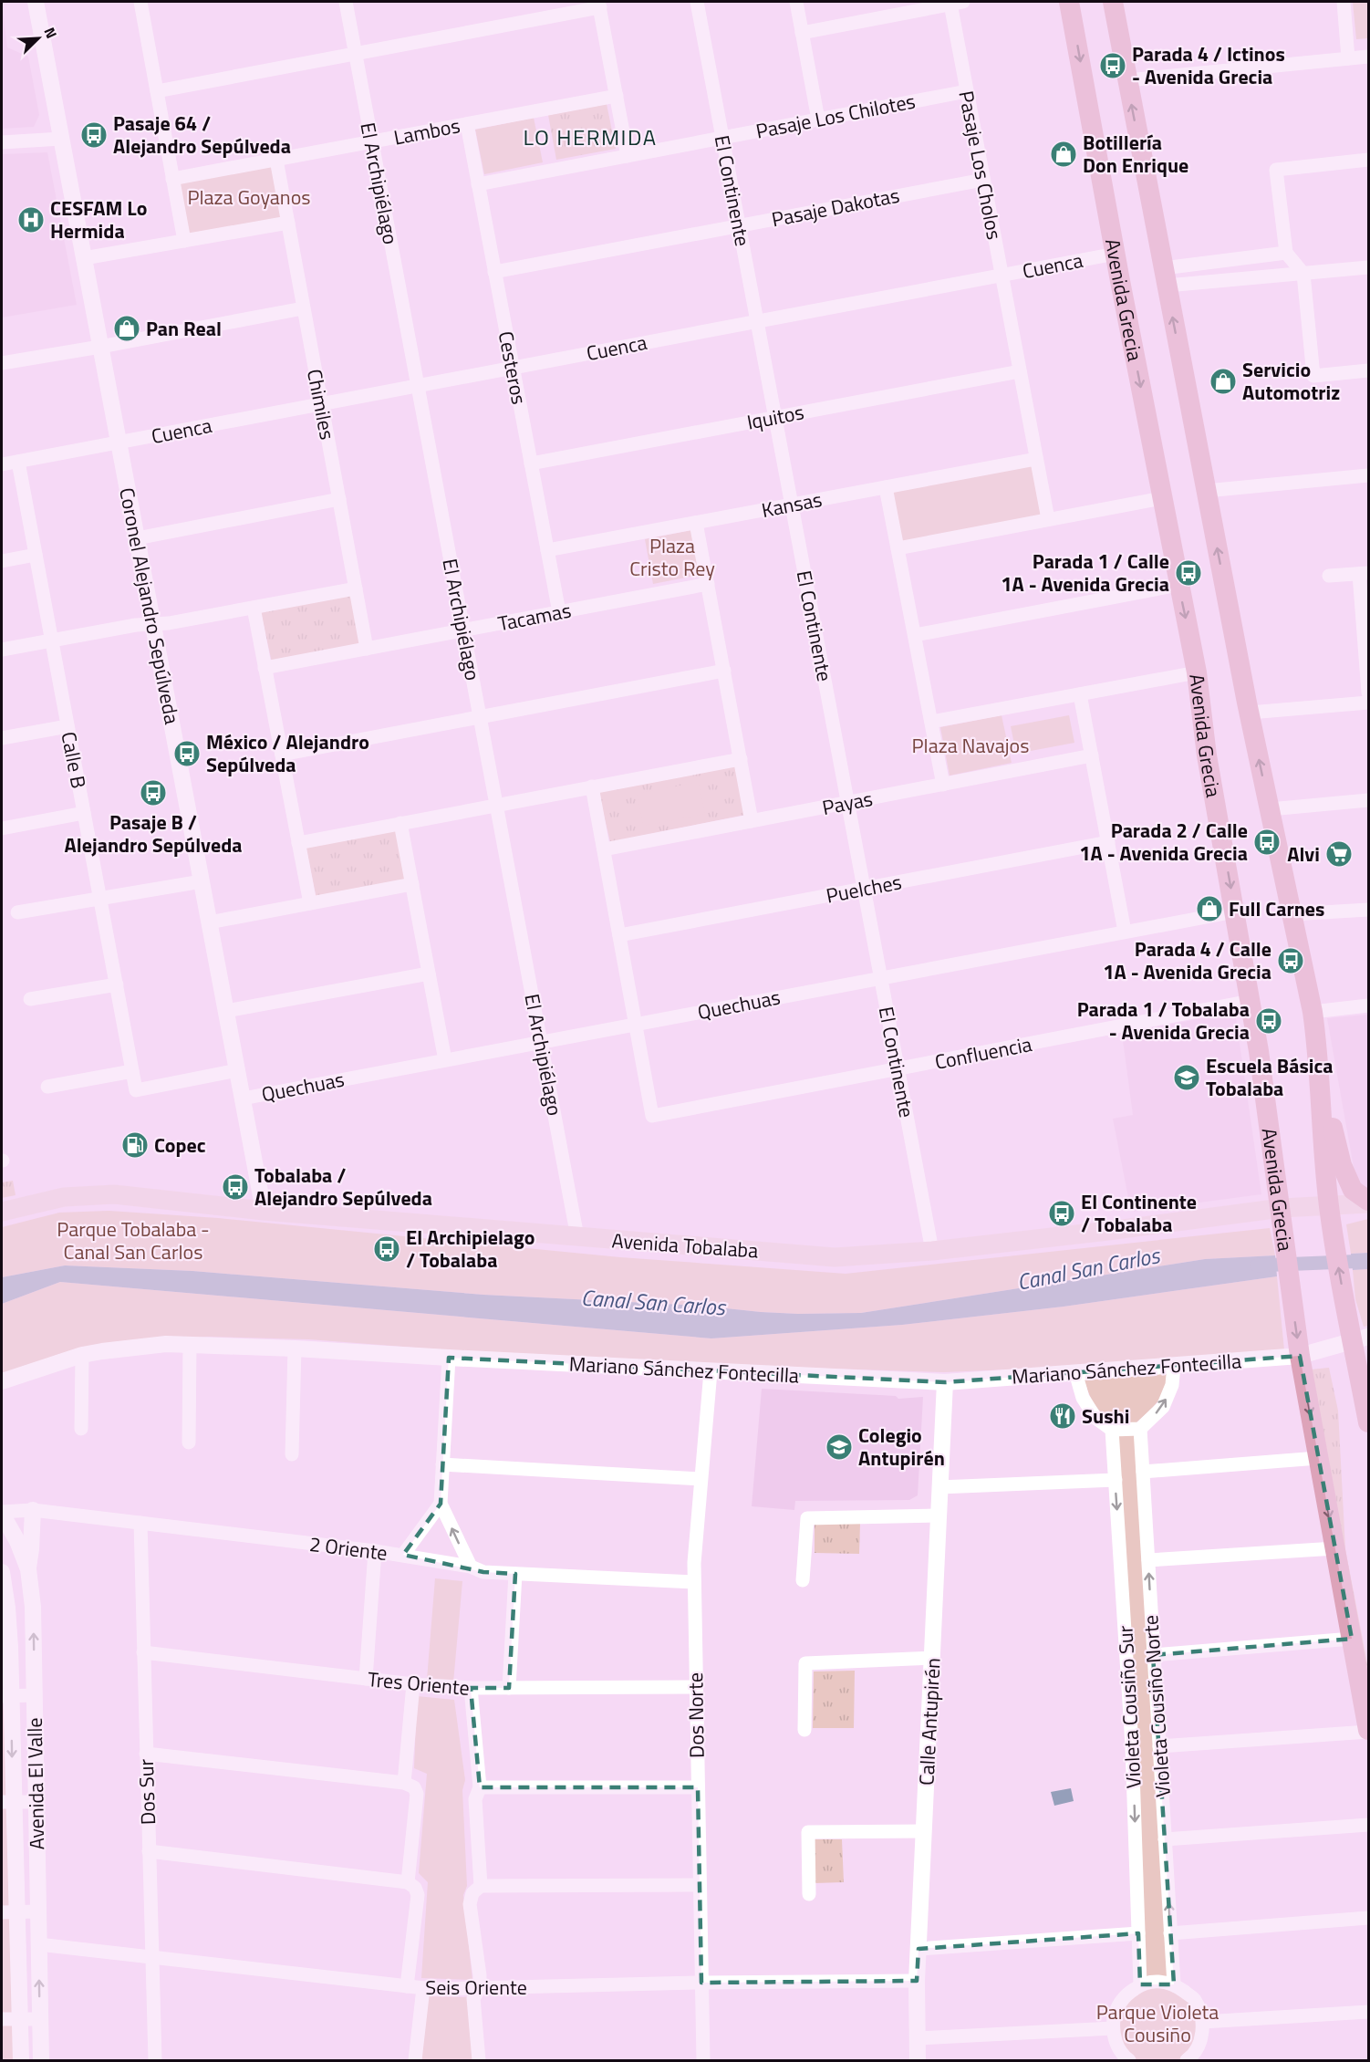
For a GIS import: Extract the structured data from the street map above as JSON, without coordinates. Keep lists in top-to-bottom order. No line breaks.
{"streets":{"main road":["Avenida Grecia","Avenida Tobalaba"],"street":["Pasaje Los Chilotes","Lambos","Pasaje Los Cholos","El Archipiélago","El Continente","Pasaje Dakotas","Cuenca","Cesteros","Chimiles","Iquitos","Kansas","Coronel Alejandro Sepúlveda","Tacamas","Calle B","Payas","Puelches","Quechuas","Confluencia","Mariano Sánchez Fontecilla","2 Oriente","Tres Oriente","Violeta Cousiño Norte","Violeta Cousiño Sur","Dos Norte","Calle Antupirén","Avenida El Valle","Dos Sur","Seis Oriente"]},"crossings":[["Pasaje Los Chilotes","Pasaje Los Cholos"],["Pasaje Los Chilotes","El Continente"],["Pasaje Los Chilotes","Cesteros"],["Lambos","El Archipiélago"],["Lambos","Cesteros"],["Lambos","Chimiles"],["Pasaje Los Cholos","Pasaje Dakotas"],["Pasaje Los Cholos","Cuenca"],["Pasaje Los Cholos","Iquitos"],["Pasaje Los Cholos","Kansas"],["El Archipiélago","Cuenca"],["El Archipiélago","Tacamas"],["El Archipiélago","Quechuas"],["El Archipiélago","Avenida Tobalaba"],["El Continente","Pasaje Dakotas"],["El Continente","Cuenca"],["El Continente","Iquitos"],["El Continente","Kansas"],["El Continente","Payas"],["El Continente","Puelches"],["El Continente","Quechuas"],["El Continente","Confluencia"],["El Continente","Avenida Tobalaba"],["Pasaje Dakotas","Cesteros"],["Cuenca","Avenida Grecia"],["Cuenca","Cesteros"],["Cuenca","Chimiles"],["Cuenca","Coronel Alejandro Sepúlveda"],["Cuenca","Calle B"],["Avenida Grecia","Quechuas"],["Avenida Grecia","Confluencia"],["Avenida Grecia","Avenida Tobalaba"],["Avenida Grecia","Mariano Sánchez Fontecilla"],["Cesteros","Iquitos"],["Cesteros","Kansas"],["Cesteros","Tacamas"],["Chimiles","Tacamas"],["Coronel Alejandro Sepúlveda","Calle B"],["Coronel Alejandro Sepúlveda","Quechuas"],["Coronel Alejandro Sepúlveda","Avenida Tobalaba"],["Quechuas","Confluencia"],["Mariano Sánchez Fontecilla","Dos Norte"],["Mariano Sánchez Fontecilla","Calle Antupirén"],["2 Oriente","Dos Norte"],["2 Oriente","Avenida El Valle"],["2 Oriente","Dos Sur"],["Tres Oriente","Dos Norte"],["Tres Oriente","Dos Sur"],["Dos Norte","Seis Oriente"],["Calle Antupirén","Seis Oriente"],["Avenida El Valle","Seis Oriente"],["Dos Sur","Seis Oriente"]],"one_way":["Violeta Cousiño Sur"],"districts":["LO HERMIDA"],"water":["Canal San Carlos"],"parks":["Plaza Goyanos","Plaza Cristo Rey","Plaza Navajos","Parque Tobalaba - Canal San Carlos","Parque Violeta Cousiño"],"places":{"bus stop":["Parada 4 / Ictinos - Avenida Grecia","Pasaje 64 / Alejandro Sepúlveda","Parada 1 / Calle 1A - Avenida Grecia","México / Alejandro Sepúlveda","Pasaje B / Alejandro Sepúlveda","Parada 2 / Calle 1A - Avenida Grecia","Parada 4 / Calle 1A - Avenida Grecia","Parada 1 / Tobalaba - Avenida Grecia","Tobalaba / Alejandro Sepúlveda","El Continente / Tobalaba","El Archipielago / Tobalaba"],"shop":["Botillería Don Enrique","Pan Real","Servicio Automotriz","Full Carnes"],"hospital":["CESFAM Lo Hermida"],"supermarket":["Alvi"],"school or university":["Escuela Básica Tobalaba","Colegio Antupirén"],"fuel station":["Copec"],"restaurant":["Sushi"]},"north":"top right"}
